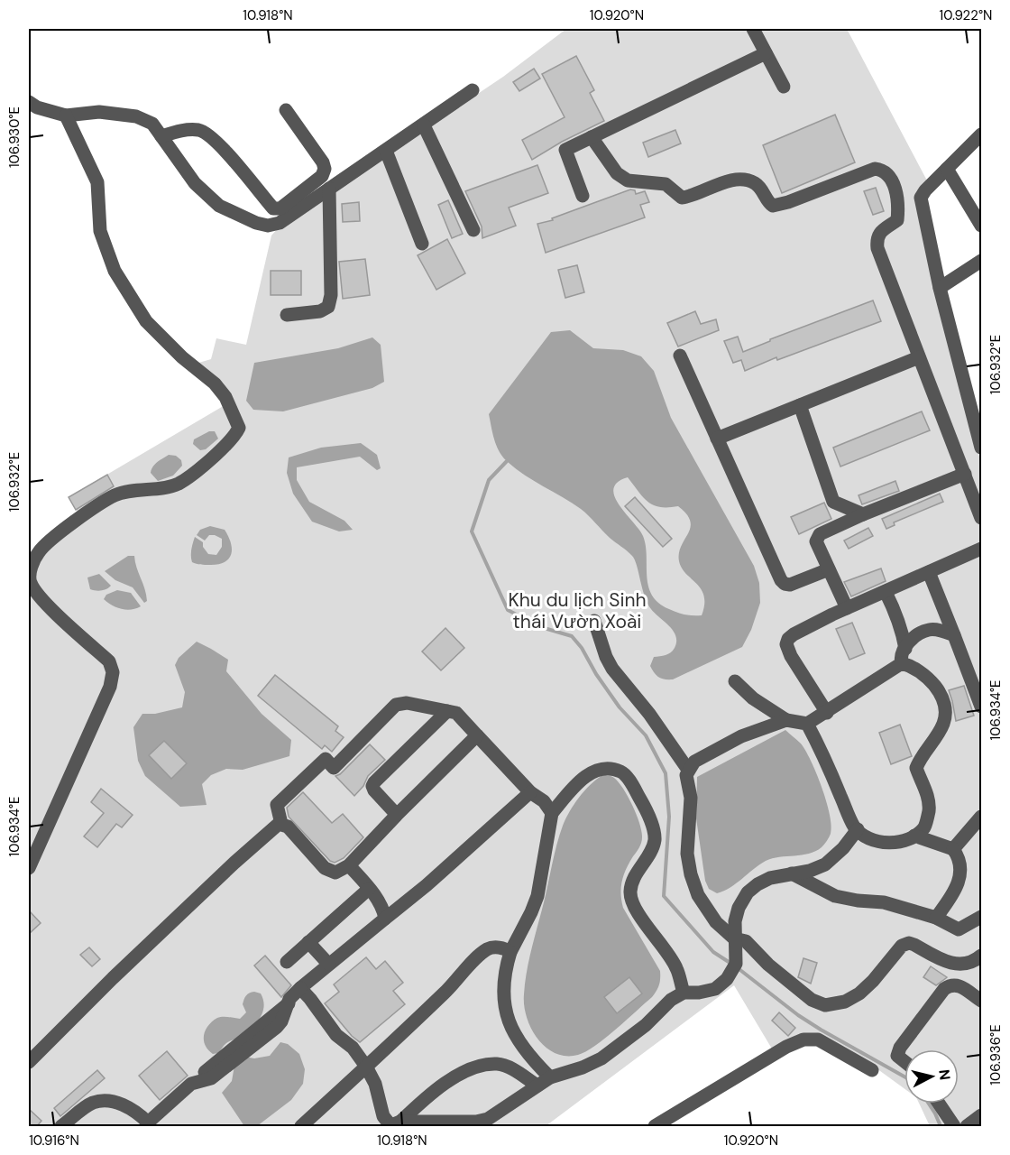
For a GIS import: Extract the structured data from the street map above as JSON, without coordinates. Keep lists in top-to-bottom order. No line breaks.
{"parks":["Khu du lịch Sinh thái Vườn Xoài"],"north":"right","coordinates":["10.918°N","10.920°N","10.922°N","106.930°E","106.932°E","106.934°E","106.936°E","10.916°N"]}
